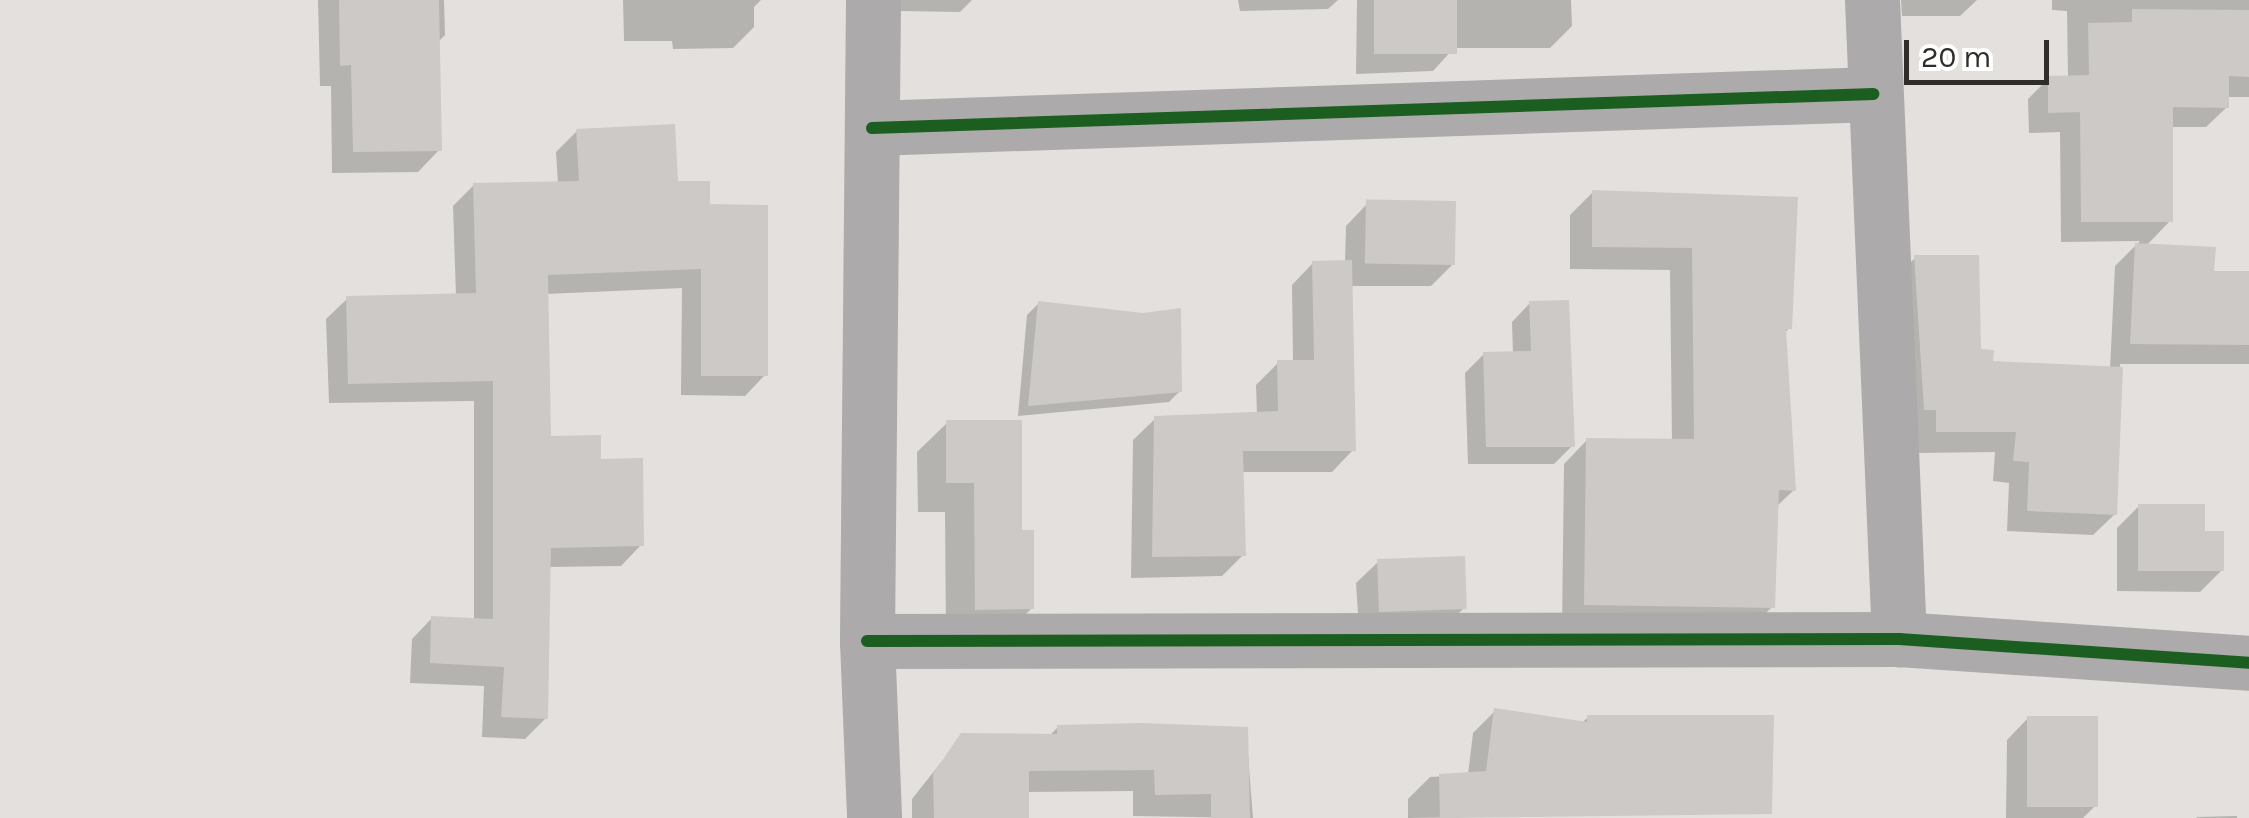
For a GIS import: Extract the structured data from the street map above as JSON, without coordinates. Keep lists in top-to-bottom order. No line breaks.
{"scale_bar":"20 m"}
